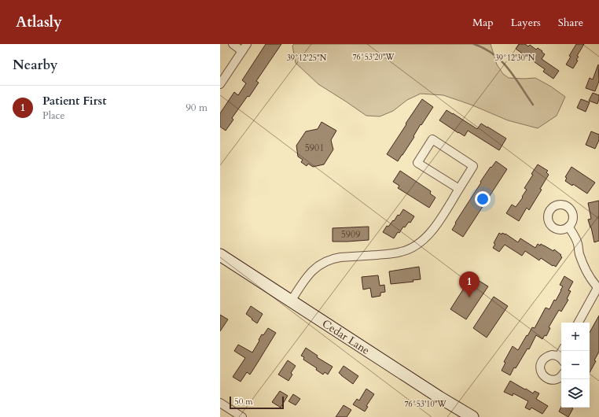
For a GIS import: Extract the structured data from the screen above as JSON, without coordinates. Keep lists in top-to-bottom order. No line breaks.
{"streets":{"main road":["Cedar Lane"]},"house_numbers":["5901","5909"],"scale_bar":"50 m","page":{"header":"Atlasly","nav":["Map","Layers","Share"],"heading":"Nearby","list":[{"mark":"1","name":"Patient First","note":"Place","value":"90 m"}],"pins":"1","map_buttons":["+","−"],"scale":"50 m"},"coordinates":["76°53'20\"W","39°12'25\"N","39°12'30\"N","76°53'10\"W"]}
